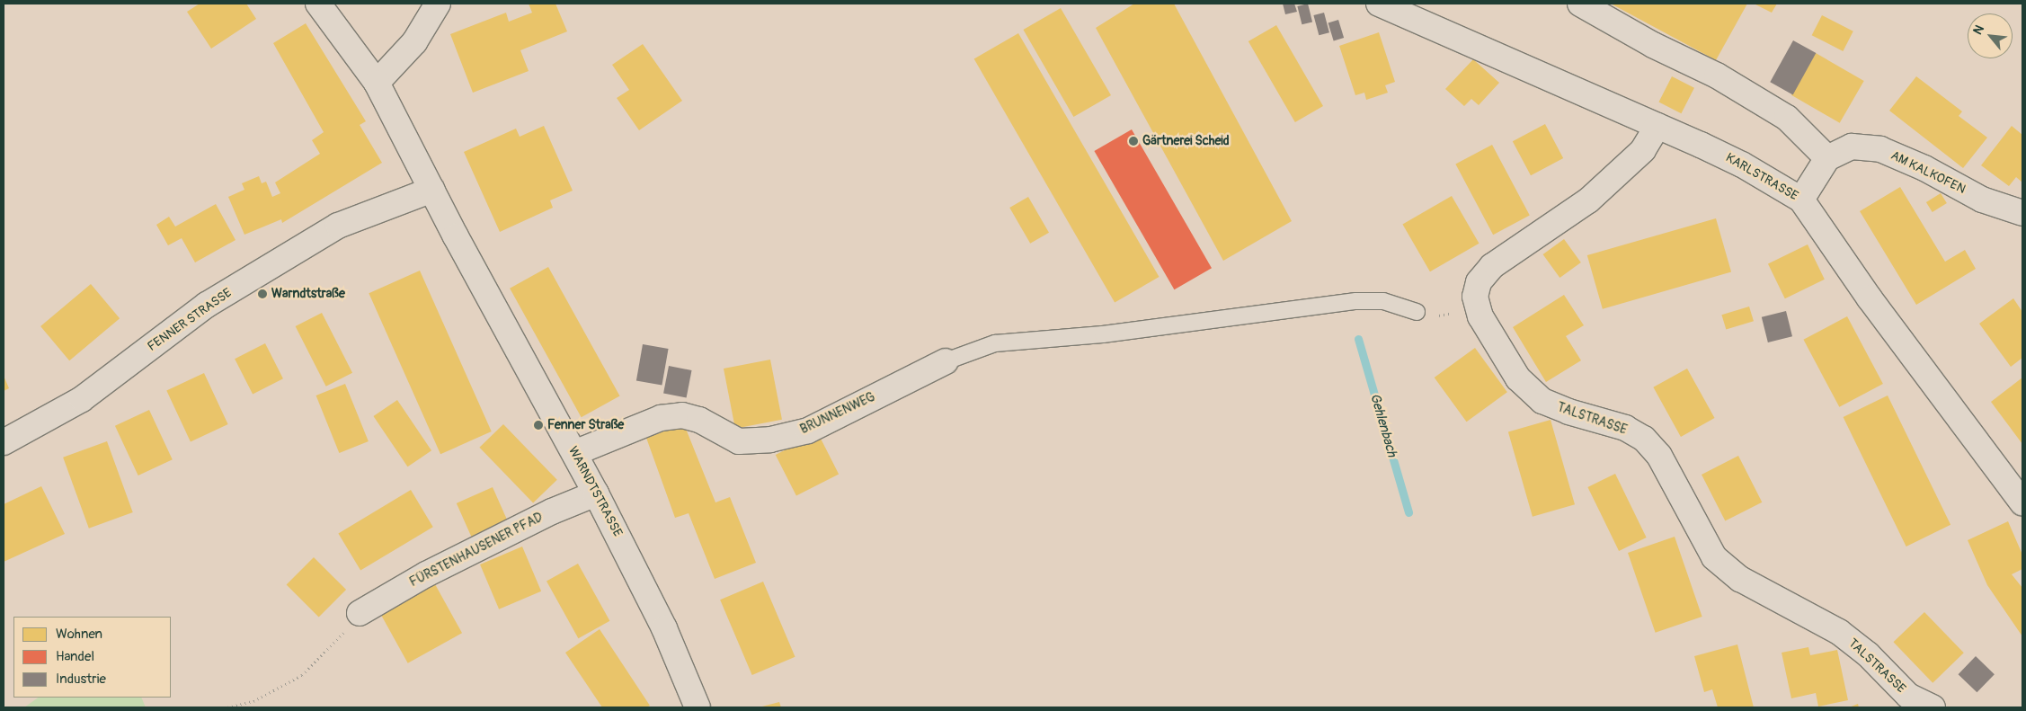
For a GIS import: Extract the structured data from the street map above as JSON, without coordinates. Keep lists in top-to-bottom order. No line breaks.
{"streets":{"street":["AM KALKOFEN","KARLSTRASSE","FENNER STRASSE","BRUNNENWEG","TALSTRASSE","WARNDTSTRASSE","FÜRSTENHAUSENER PFAD"]},"crossings":[["FENNER STRASSE","WARNDTSTRASSE"],["BRUNNENWEG","WARNDTSTRASSE"],["WARNDTSTRASSE","FÜRSTENHAUSENER PFAD"]],"water":["Gehlenbach"],"places":["Gärtnerei Scheid","Warndtstraße","Fenner Straße"],"legend":["Wohnen","Handel","Industrie"],"north":"top left"}
